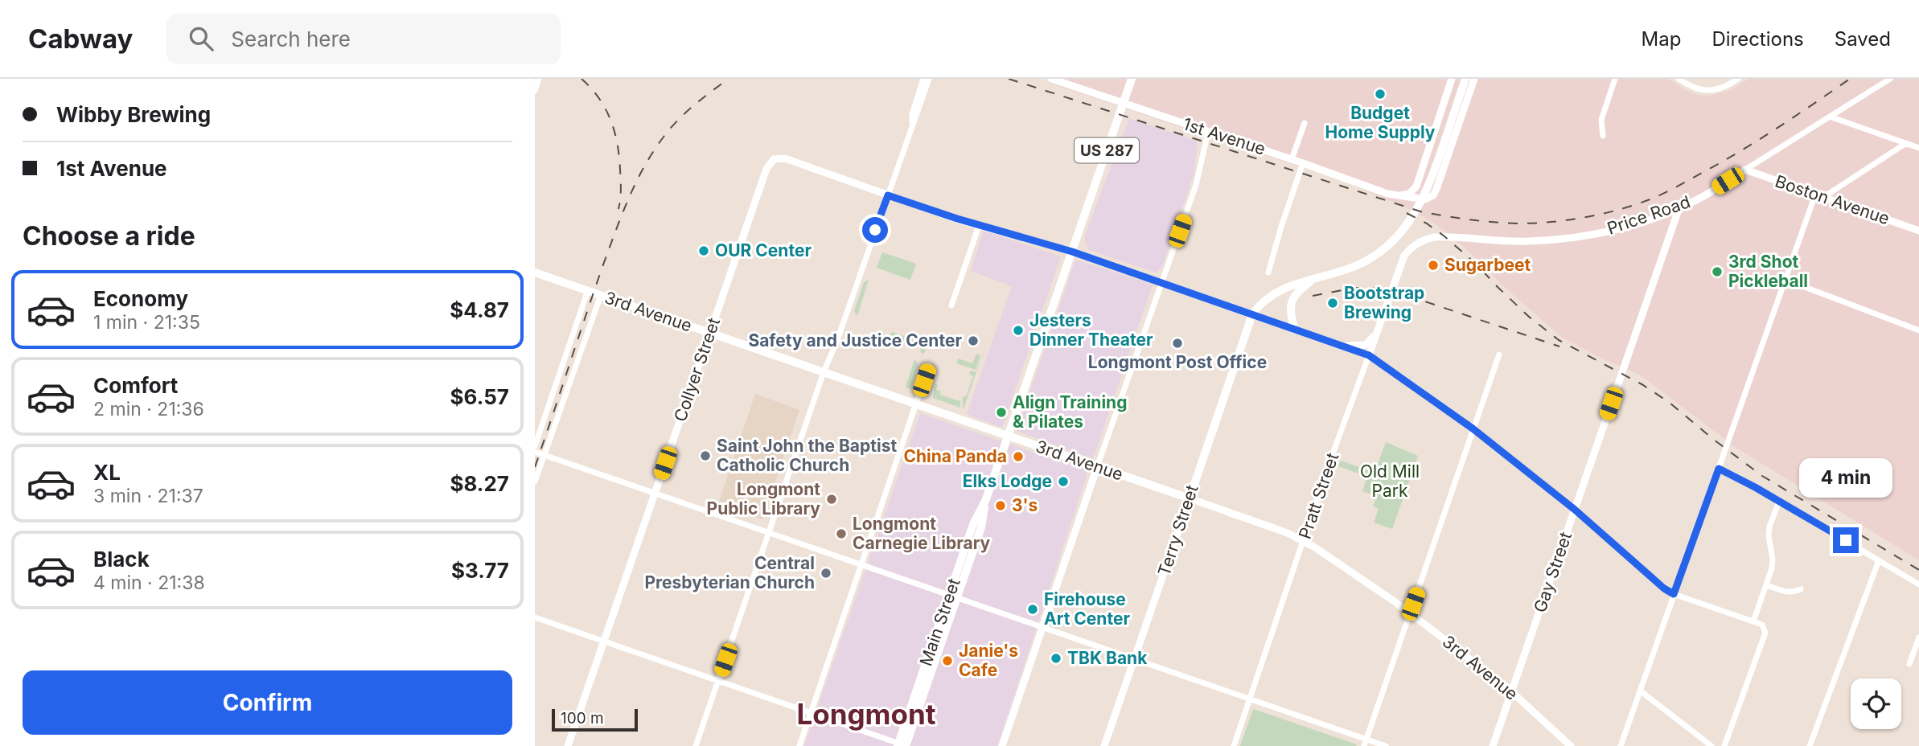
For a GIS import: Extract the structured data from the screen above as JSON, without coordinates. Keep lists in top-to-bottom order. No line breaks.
{"streets":{"highway":["US 287","Main Street"],"main road":["3rd Avenue","Terry Street"],"street":["1st Avenue","Boston Avenue","Price Road","Collyer Street","Pratt Street","Gay Street"]},"crossings":[["1st Avenue","US 287"],["1st Avenue","Main Street"],["US 287","Main Street"],["Boston Avenue","Price Road"],["Price Road","Pratt Street"],["Price Road","Gay Street"],["3rd Avenue","Collyer Street"],["3rd Avenue","Pratt Street"],["3rd Avenue","Terry Street"],["3rd Avenue","Gay Street"],["3rd Avenue","Main Street"]],"districts":["Longmont"],"parks":["Old Mill Park"],"places":["Budget Home Supply","OUR Center","Sugarbeet","3rd Shot Pickleball","Bootstrap Brewing","Jesters Dinner Theater","Safety and Justice Center","Longmont Post Office","Align Training & Pilates","Saint John the Baptist Catholic Church","China Panda","Elks Lodge","Longmont Public Library","3's","Longmont Carnegie Library","Central Presbyterian Church","Firehouse Art Center","TBK Bank","Janie's Cafe"],"scale_bar":"100 m","page":{"header":"Cabway","search":"Search here","nav":["Map","Directions","Saved"],"banner":["Wibby Brewing","1st Avenue"],"heading":"Choose a ride","list":[{"name":"Economy","note":"1 min · 21:35","value":"$4.87"},{"name":"Comfort","note":"2 min · 21:36","value":"$6.57"},{"name":"XL","note":"3 min · 21:37","value":"$8.27"},{"name":"Black","note":"4 min · 21:38","value":"$3.77"}],"bubble":"4 min","buttons":"Confirm","scale":"100 m"}}
